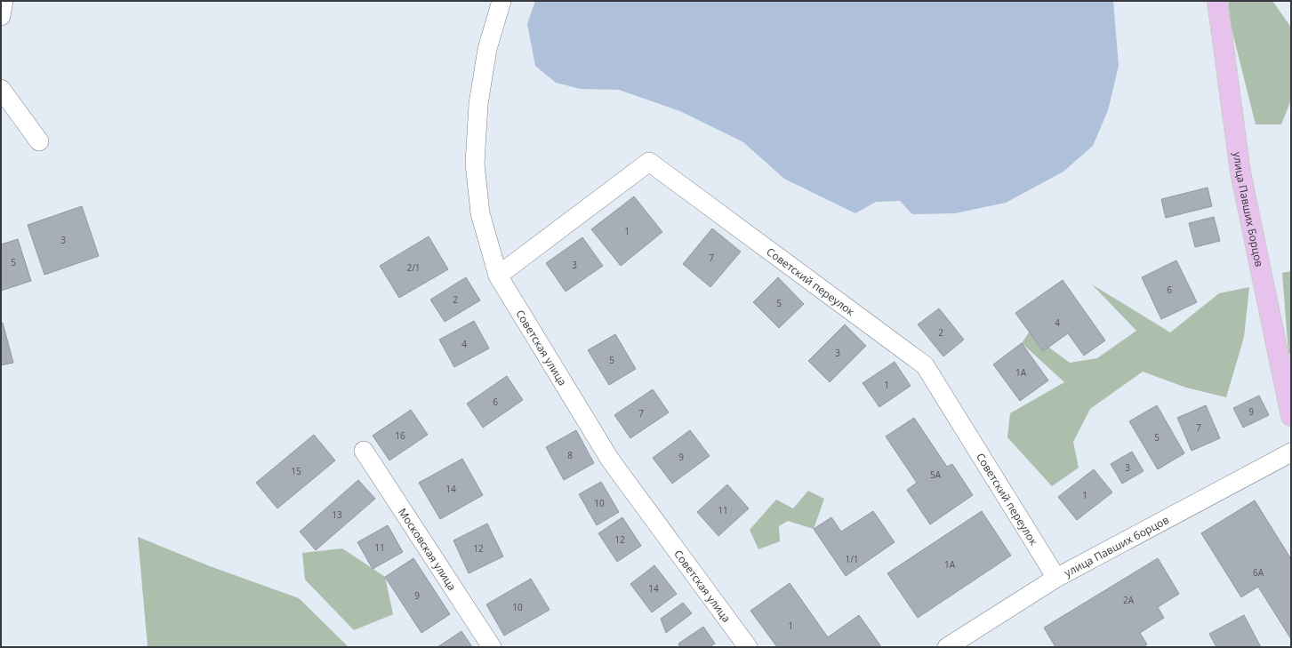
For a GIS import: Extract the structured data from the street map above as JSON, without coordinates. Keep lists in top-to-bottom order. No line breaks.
{"streets":{"main road":["улица Павших Борцов"],"street":["Советский переулок","Советская улица","улица Павших борцов","Московская улица"]},"crossings":[["Советский переулок","Советская улица"],["Советский переулок","улица Павших борцов"]],"house_numbers":["1","3","7","5","3","2/1","6","2","5","4","2","4","3","5","1А","1","6","9","7","7","16","5","8","9","3","15","5А","14","1","10","11","13","12","11","12","1/1","1А","6А","14","9","2А","10","1"]}
